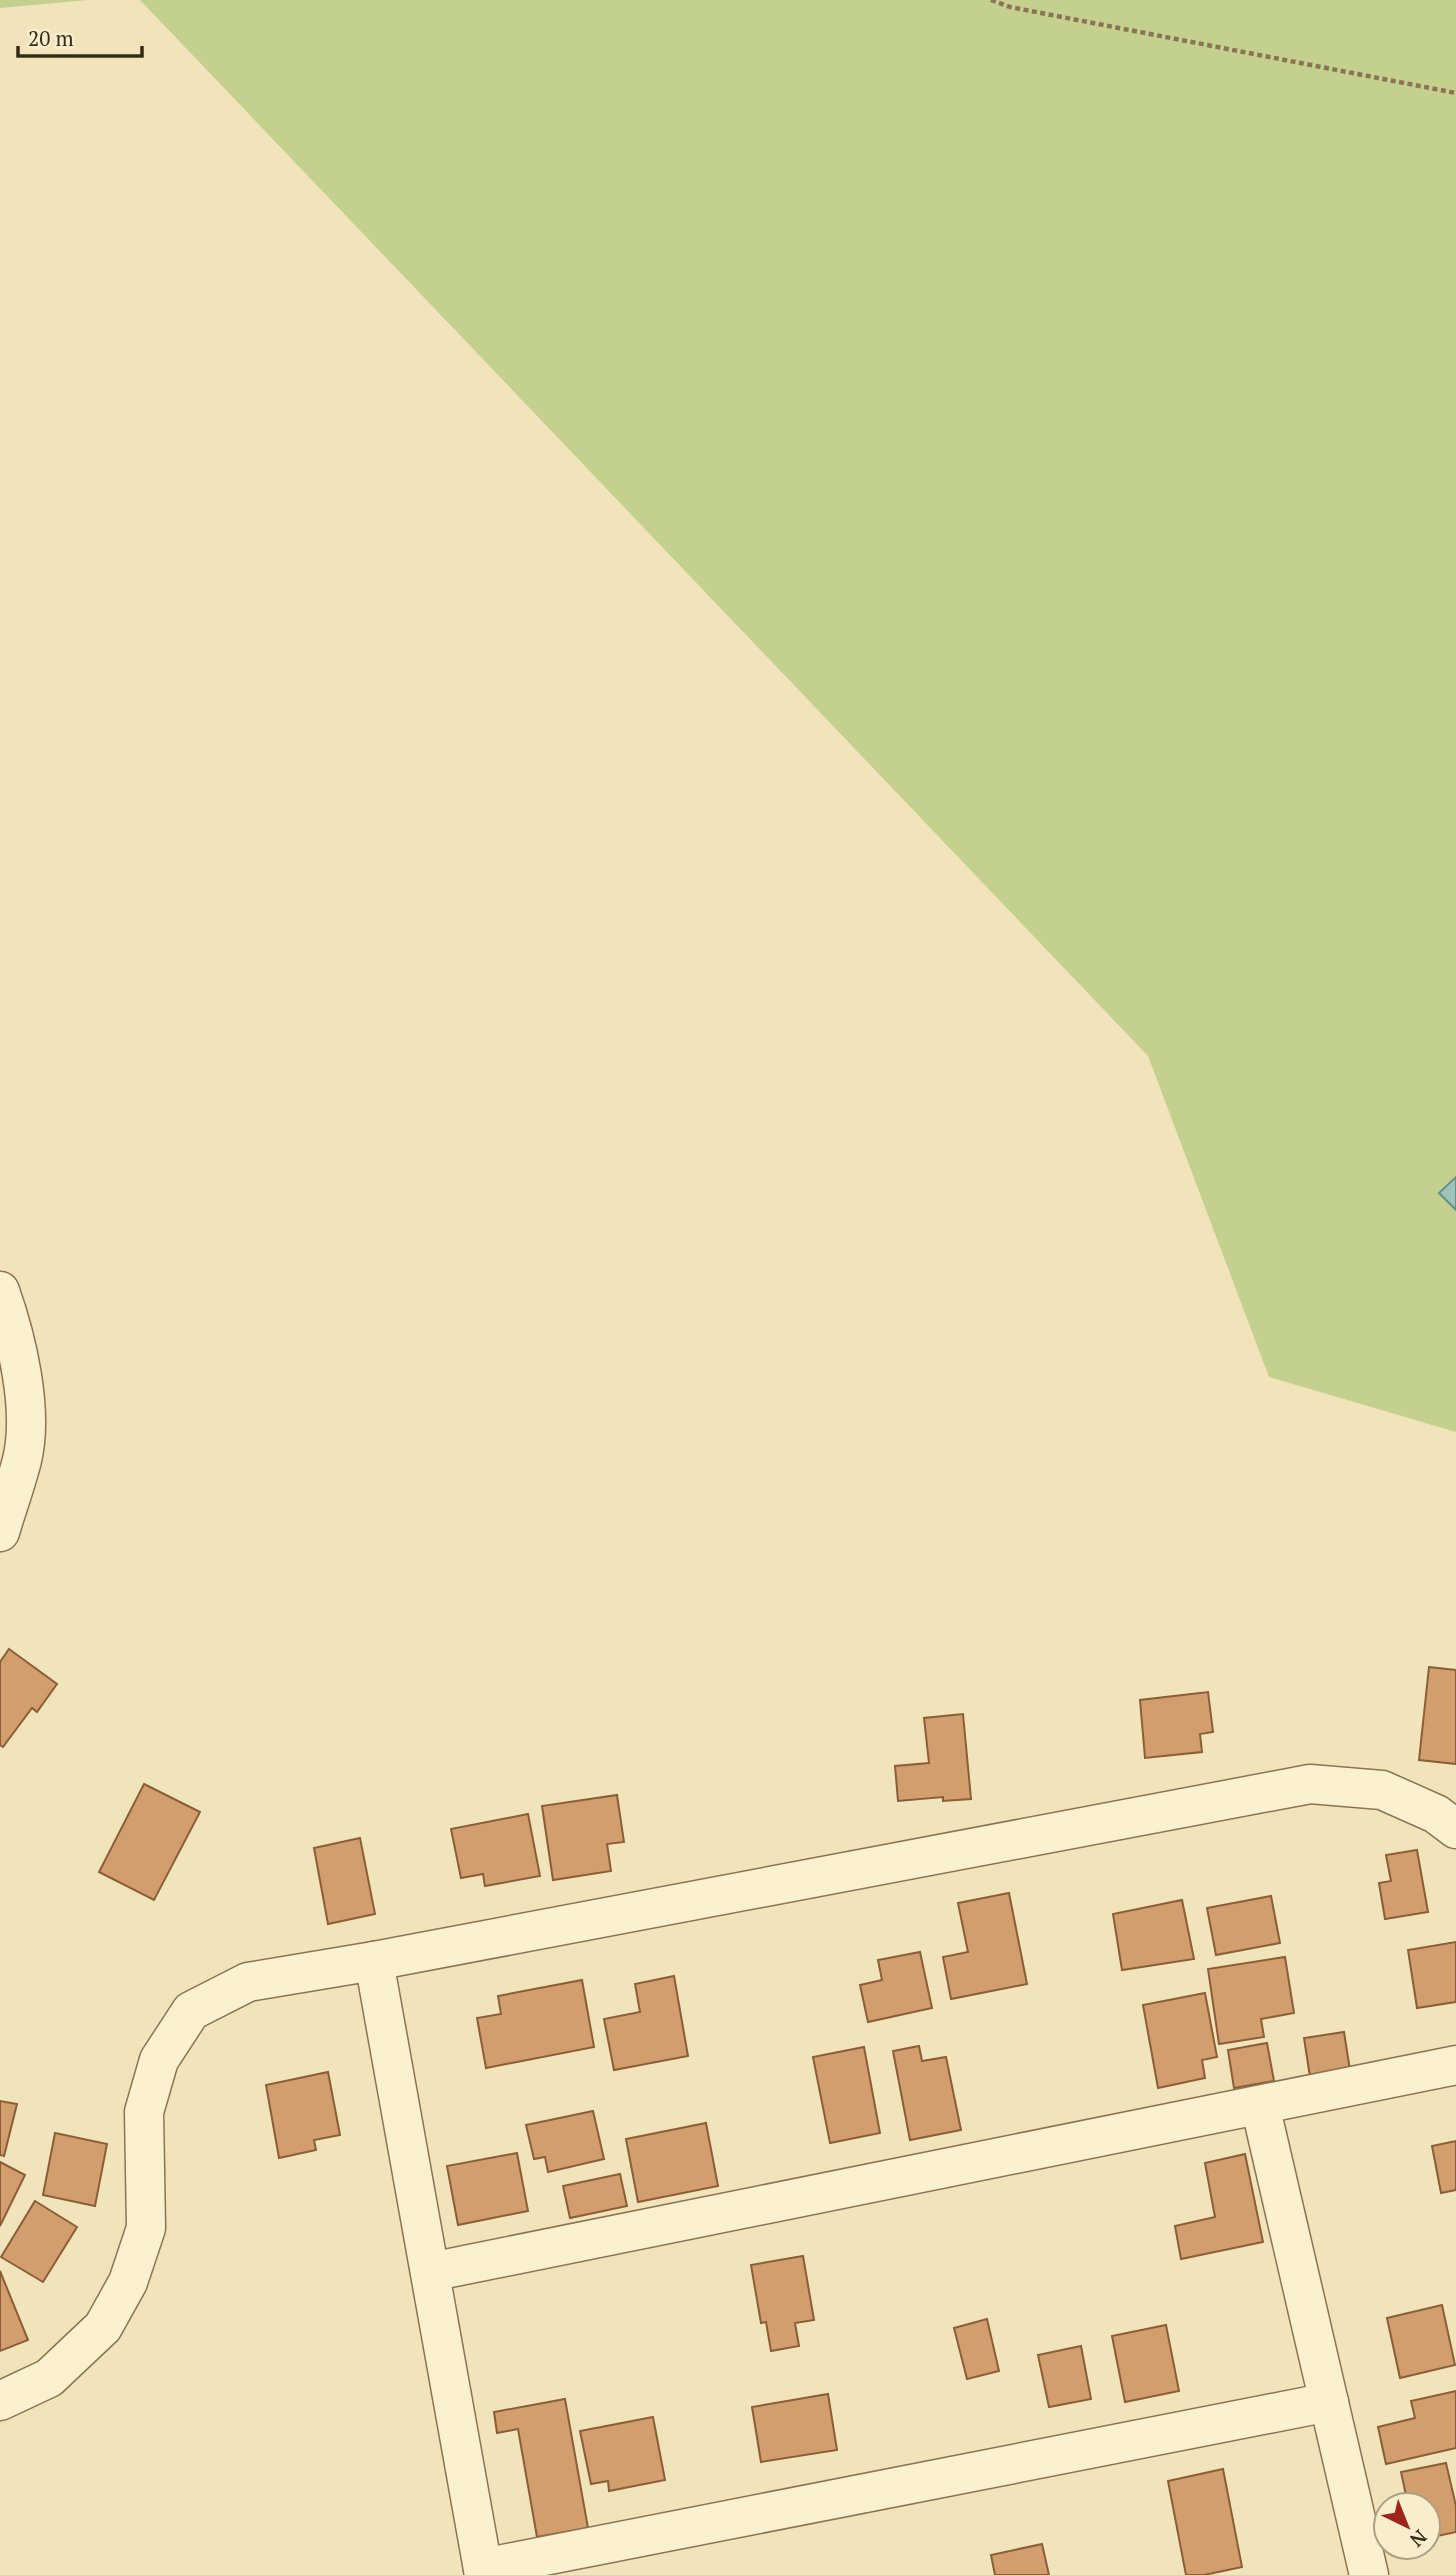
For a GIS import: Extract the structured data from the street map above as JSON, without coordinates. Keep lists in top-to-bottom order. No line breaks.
{"scale_bar":"20 m","north":"bottom right"}
